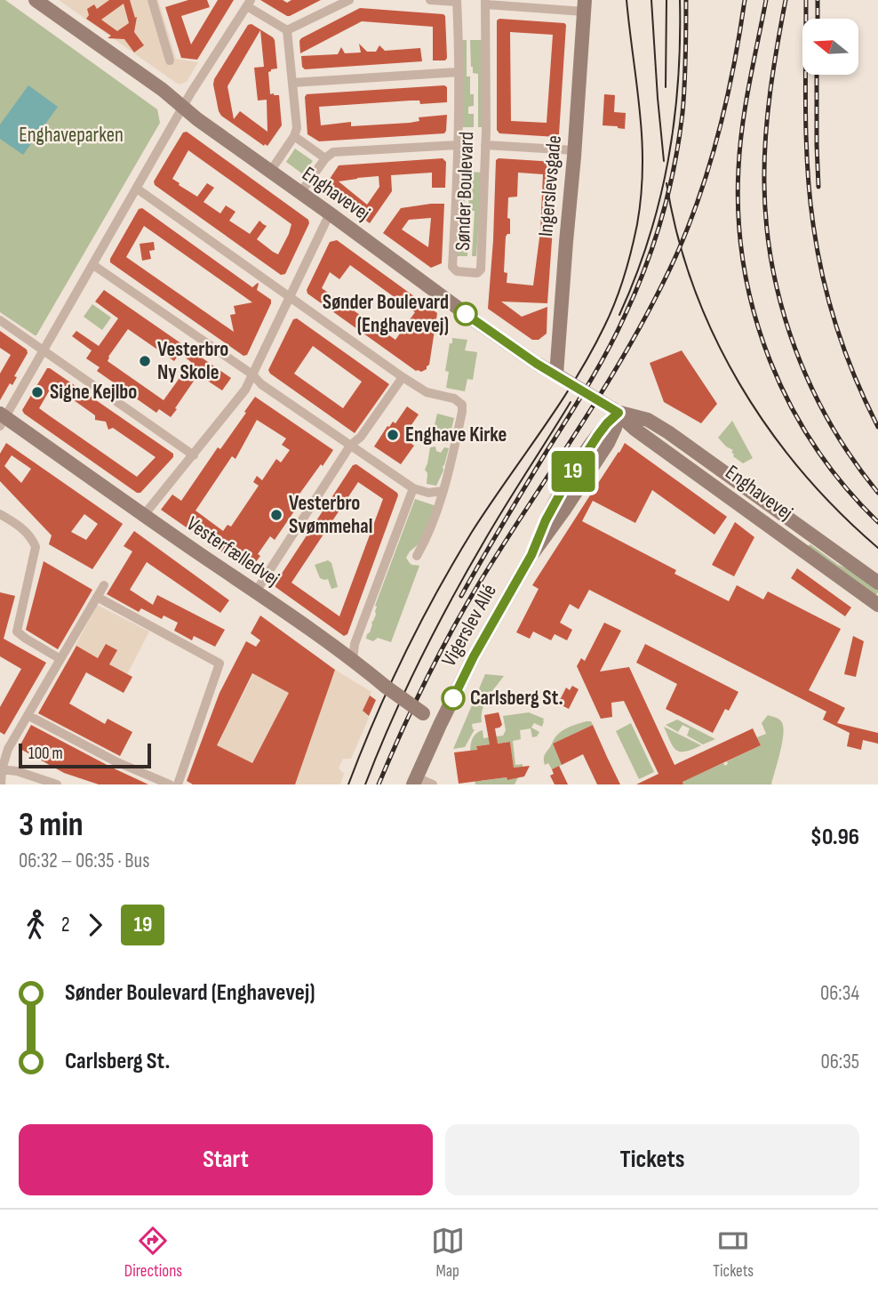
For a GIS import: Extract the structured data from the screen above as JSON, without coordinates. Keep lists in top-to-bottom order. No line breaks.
{"streets":{"street":["Ingerslevsgade","Sønder Boulevard","Enghavevej","Vesterfælledvej","Vigerslev Allé"]},"crossings":[["Ingerslevsgade","Enghavevej"],["Enghavevej","Vigerslev Allé"],["Vesterfælledvej","Vigerslev Allé"]],"parks":["Enghaveparken"],"places":["Sønder Boulevard (Enghavevej)","Vesterbro Ny Skole","Signe Kejlbo","Enghave Kirke","Vesterbro Svømmehal","Carlsberg St."],"lines":["bus line 19"],"scale_bar":"100 m","north":"left","page":{"on_map":"19","scale":"100 m","heading":["3 min","06:32 – 06:35 · Bus","$0.96"],"legs":["2","19"],"list":[{"name":"Sønder Boulevard (Enghavevej)","value":"06:34"},{"name":"Carlsberg St.","value":"06:35"}],"buttons":["Start","Tickets"],"tabs":["Directions","Map","Tickets"]}}
